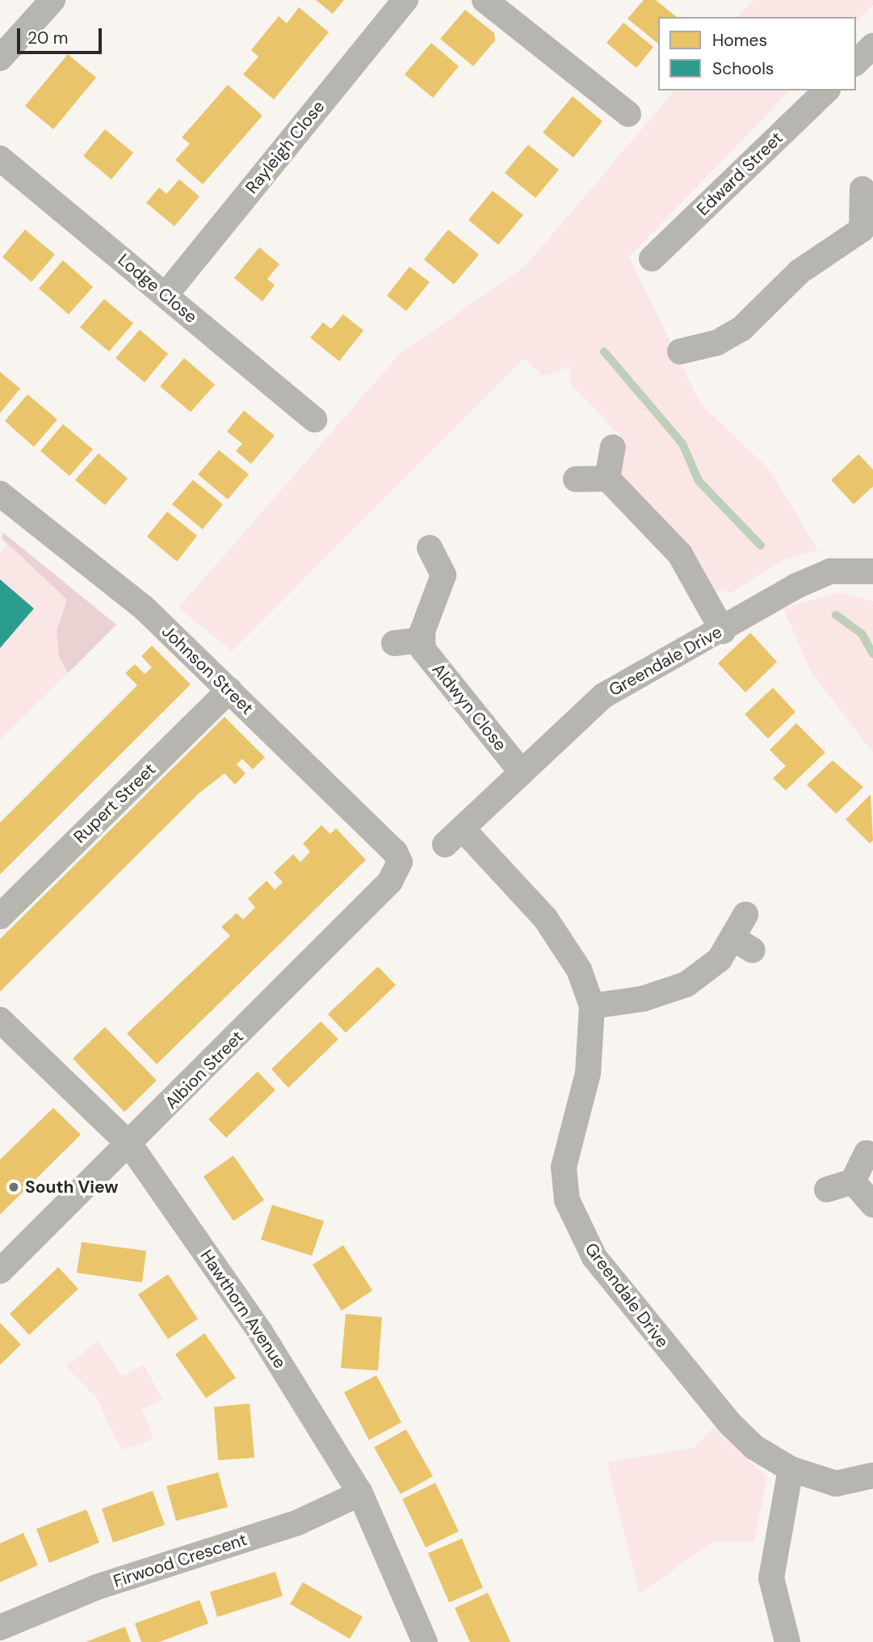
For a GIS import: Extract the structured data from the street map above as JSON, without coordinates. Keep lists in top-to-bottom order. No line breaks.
{"streets":{"street":["Rayleigh Close","Edward Street","Lodge Close","Greendale Drive","Johnson Street","Aldwyn Close","Rupert Street","Albion Street","Hawthorn Avenue","Firwood Crescent"]},"crossings":[["Rayleigh Close","Lodge Close"],["Greendale Drive","Aldwyn Close"],["Johnson Street","Rupert Street"],["Johnson Street","Albion Street"],["Albion Street","Hawthorn Avenue"],["Hawthorn Avenue","Firwood Crescent"]],"places":["South View"],"legend":["Homes","Schools"],"scale_bar":"20 m"}
